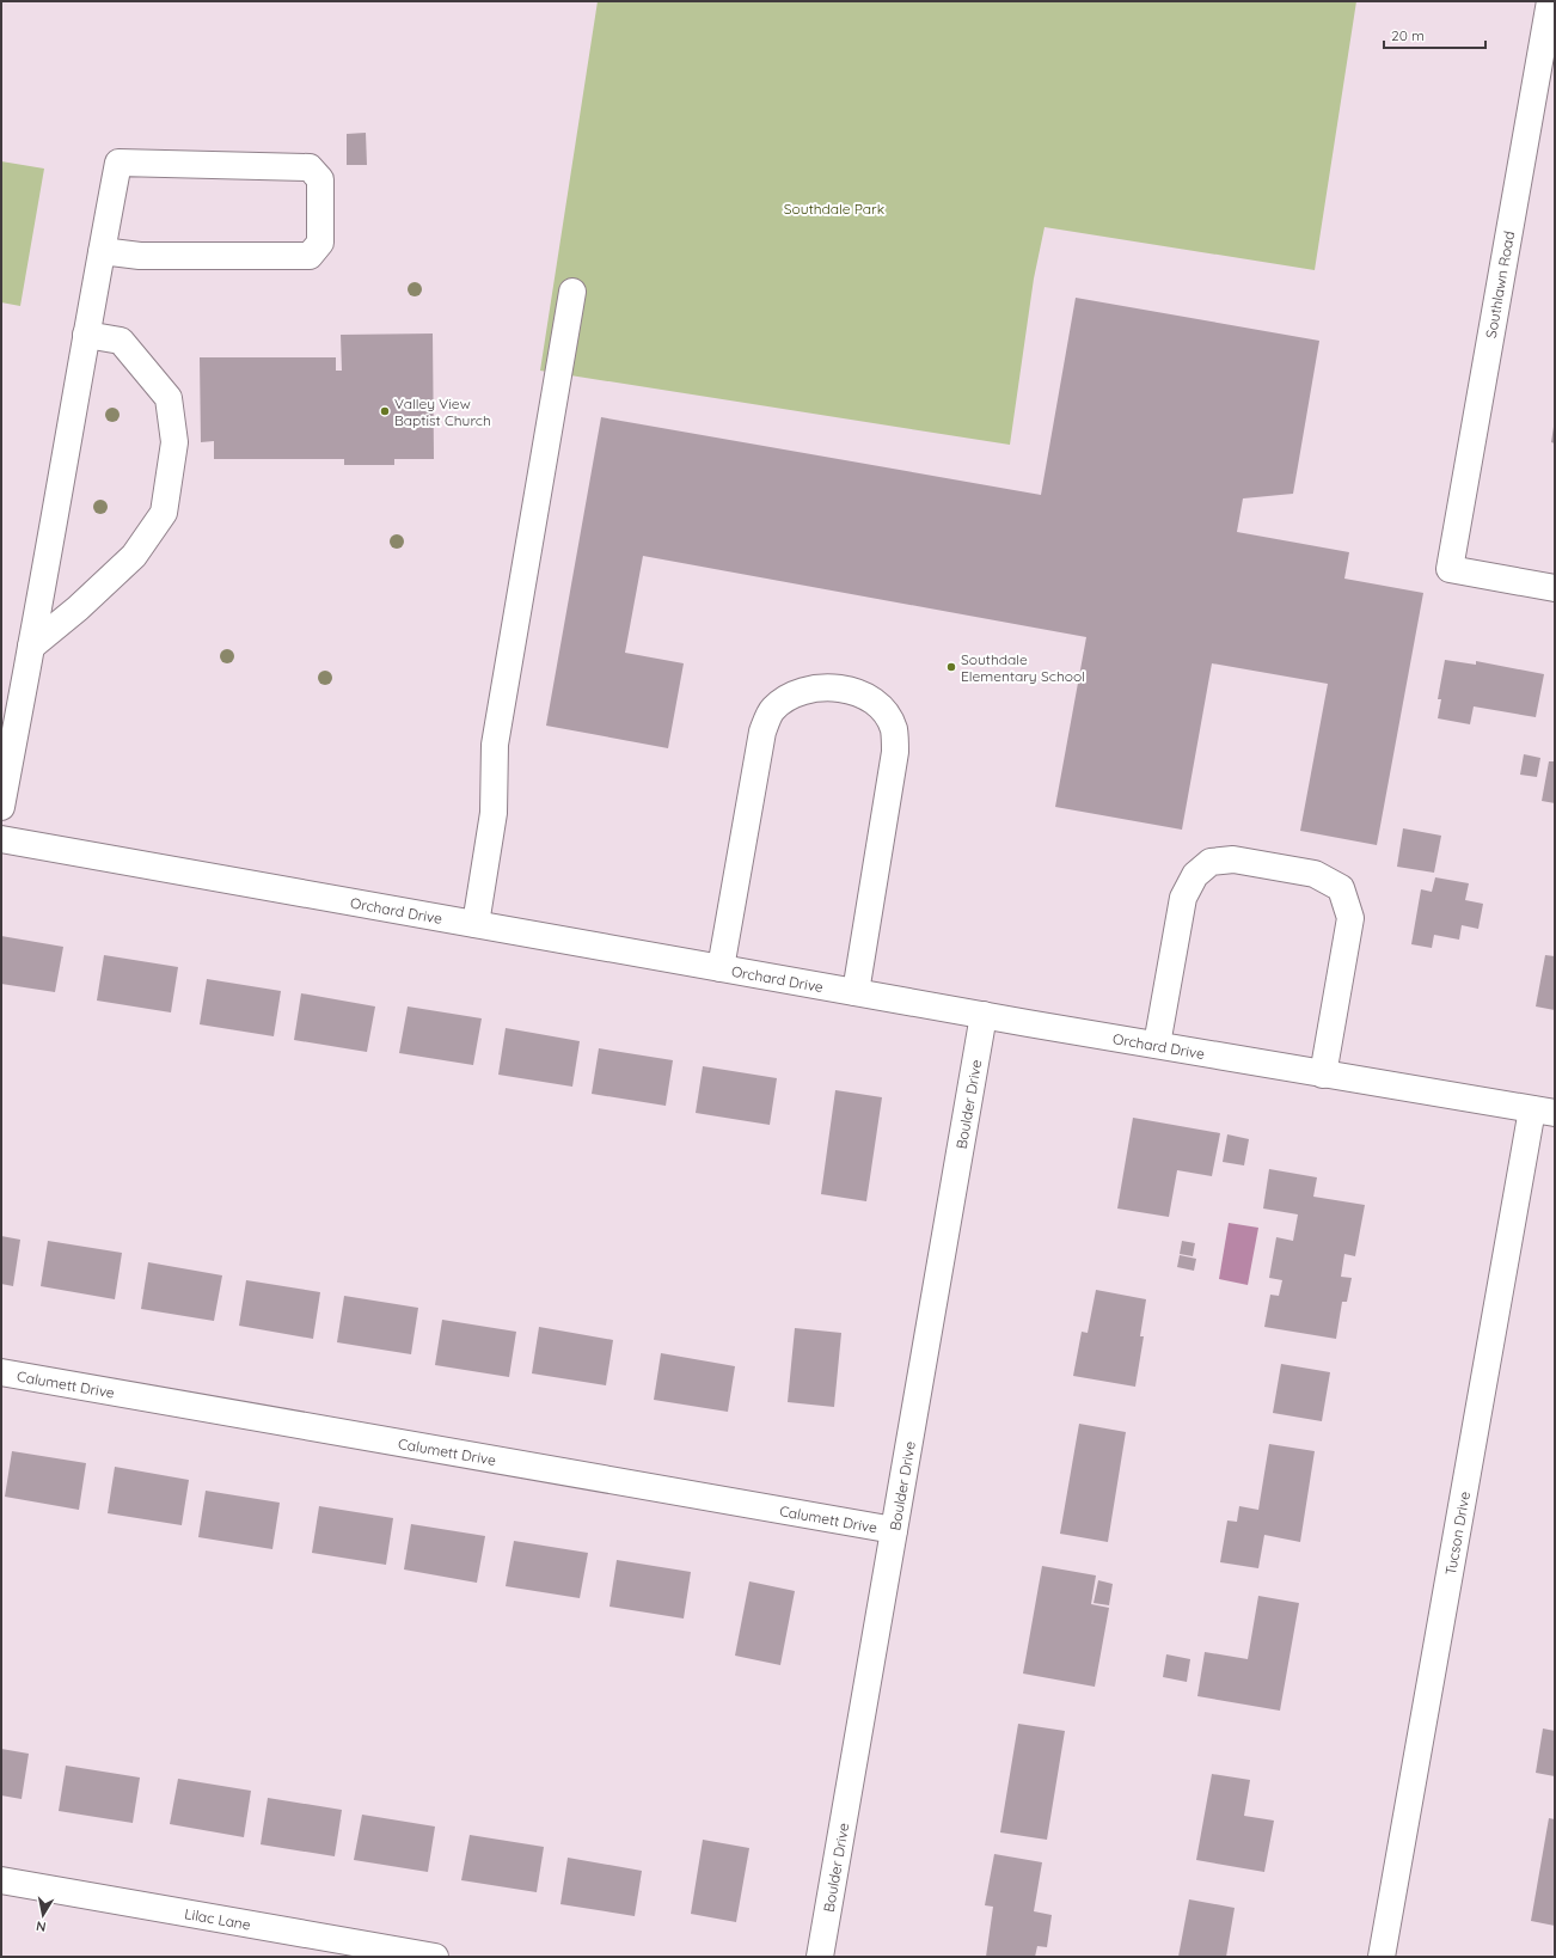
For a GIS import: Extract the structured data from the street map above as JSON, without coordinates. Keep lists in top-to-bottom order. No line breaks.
{"streets":{"street":["Southlawn Road","Orchard Drive","Boulder Drive","Calumett Drive","Tucson Drive","Lilac Lane"]},"crossings":[["Orchard Drive","Boulder Drive"],["Orchard Drive","Tucson Drive"],["Boulder Drive","Calumett Drive"]],"parks":["Southdale Park"],"places":["Valley View Baptist Church","Southdale Elementary School"],"scale_bar":"20 m","north":"bottom"}
